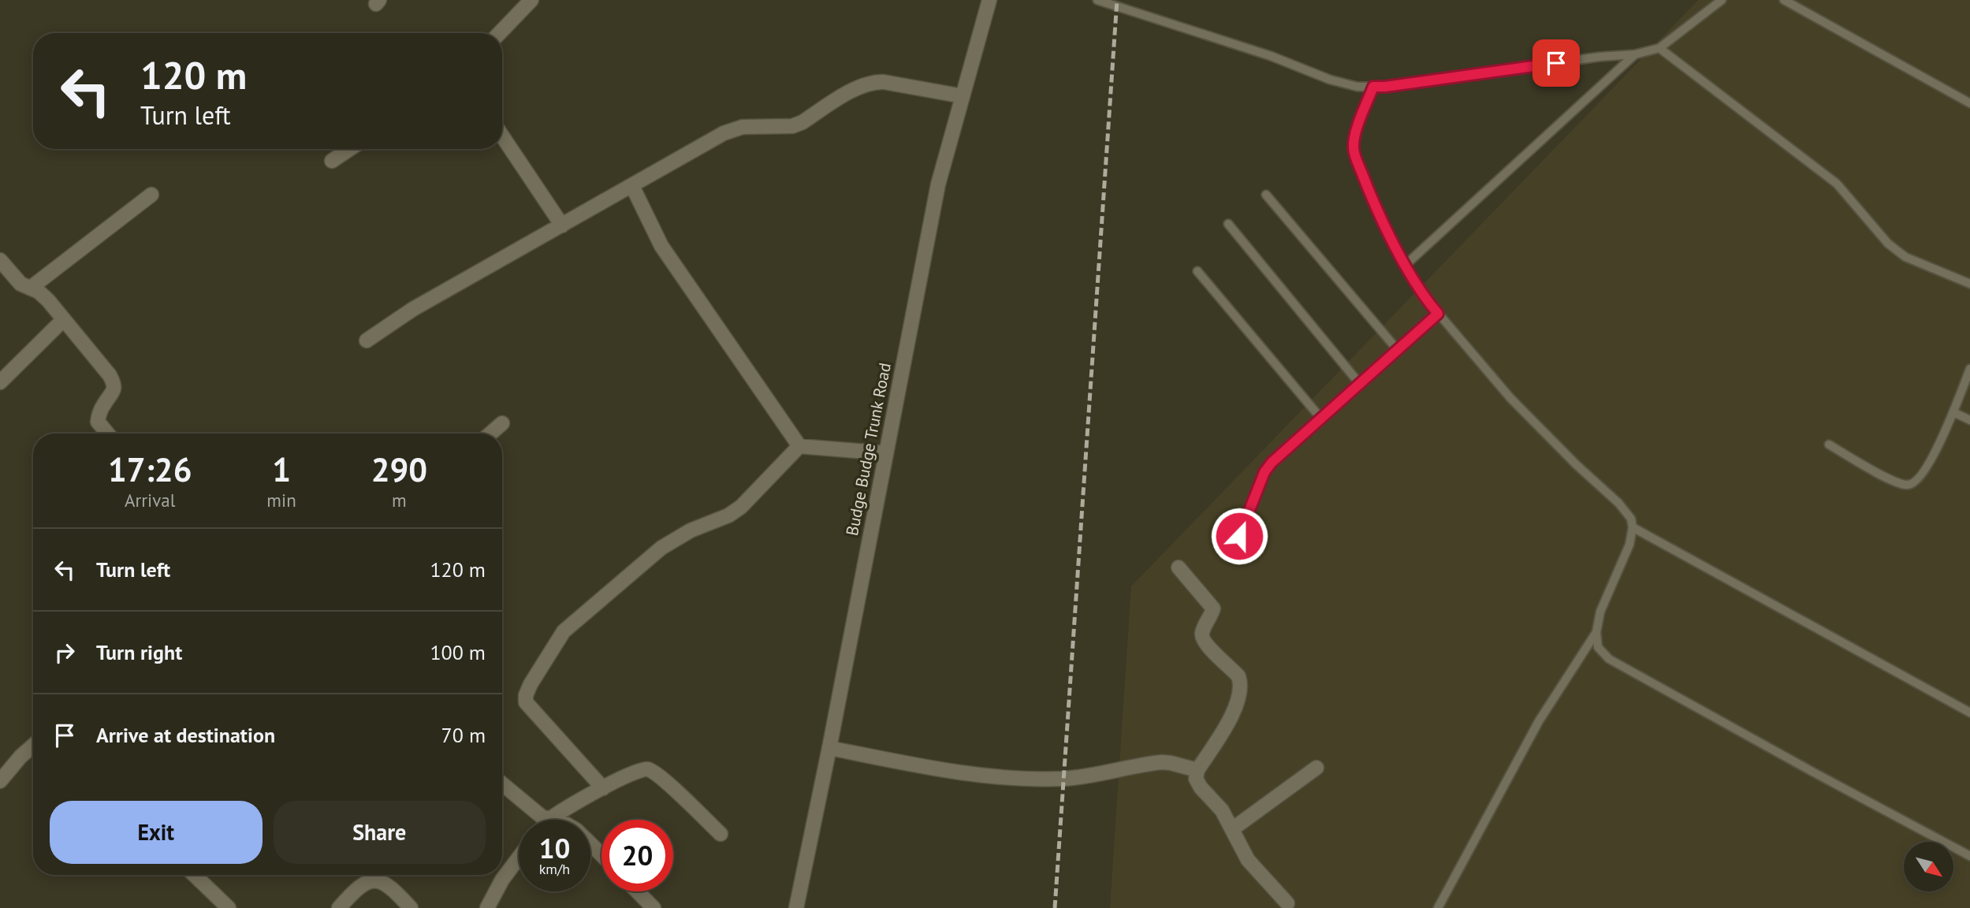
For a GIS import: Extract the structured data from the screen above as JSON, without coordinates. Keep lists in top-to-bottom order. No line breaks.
{"streets":{"street":["Budge Budge Trunk Road"]},"north":"bottom right","page":{"turn":["120 m","Turn left"],"eta":["17:26","Arrival","1","min","290","m"],"list":[{"name":"Turn left","value":"120 m"},{"name":"Turn right","value":"100 m"},{"name":"Arrive at destination","value":"70 m"}],"buttons":["Exit","Share"],"speed":"10 km/h","limit":"20"}}
